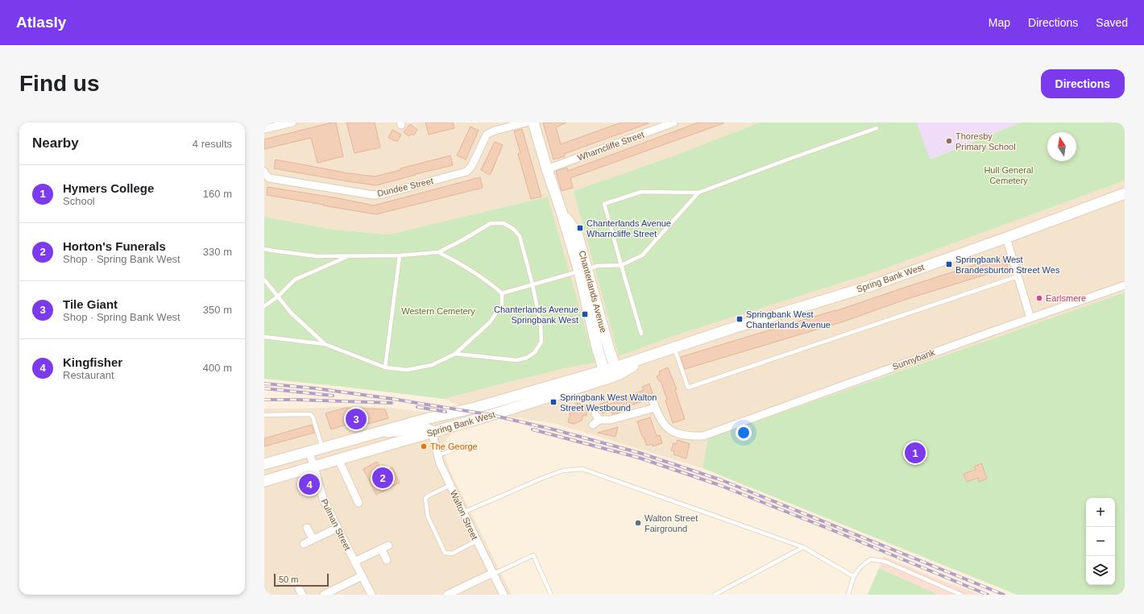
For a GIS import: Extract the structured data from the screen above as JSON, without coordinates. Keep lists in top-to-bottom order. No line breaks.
{"streets":{"street":["Wharncliffe Street","Dundee Street","Spring Bank West","Chanterlands Avenue","Sunnybank","Walton Street","Pulman Street"]},"crossings":[["Wharncliffe Street","Chanterlands Avenue"],["Spring Bank West","Chanterlands Avenue"],["Spring Bank West","Walton Street"],["Spring Bank West","Pulman Street"]],"parks":["Hull General Cemetery","Western Cemetery"],"places":{"other":["Thoresby Primary School","Earlsmere","The George","Walton Street Fairground"],"transit":["Chanterlands Avenue Wharncliffe Street","Springbank West Brandesburton Street Wes","Chanterlands Avenue Springbank West","Springbank West Chanterlands Avenue","Springbank West Walton Street Westbound"]},"scale_bar":"50 m","north":"top","page":{"header":"Atlasly","nav":["Map","Directions","Saved"],"buttons":"Directions","title":"Find us","heading":["Nearby","4 results"],"list":[{"mark":"1","name":"Hymers College","note":"School","value":"160 m"},{"mark":"2","name":"Horton's Funerals","note":"Shop · Spring Bank West","value":"330 m"},{"mark":"3","name":"Tile Giant","note":"Shop · Spring Bank West","value":"350 m"},{"mark":"4","name":"Kingfisher","note":"Restaurant","value":"400 m"}],"pins":["3","1","2","4"],"map_buttons":["+","−"],"scale":"50 m"}}
